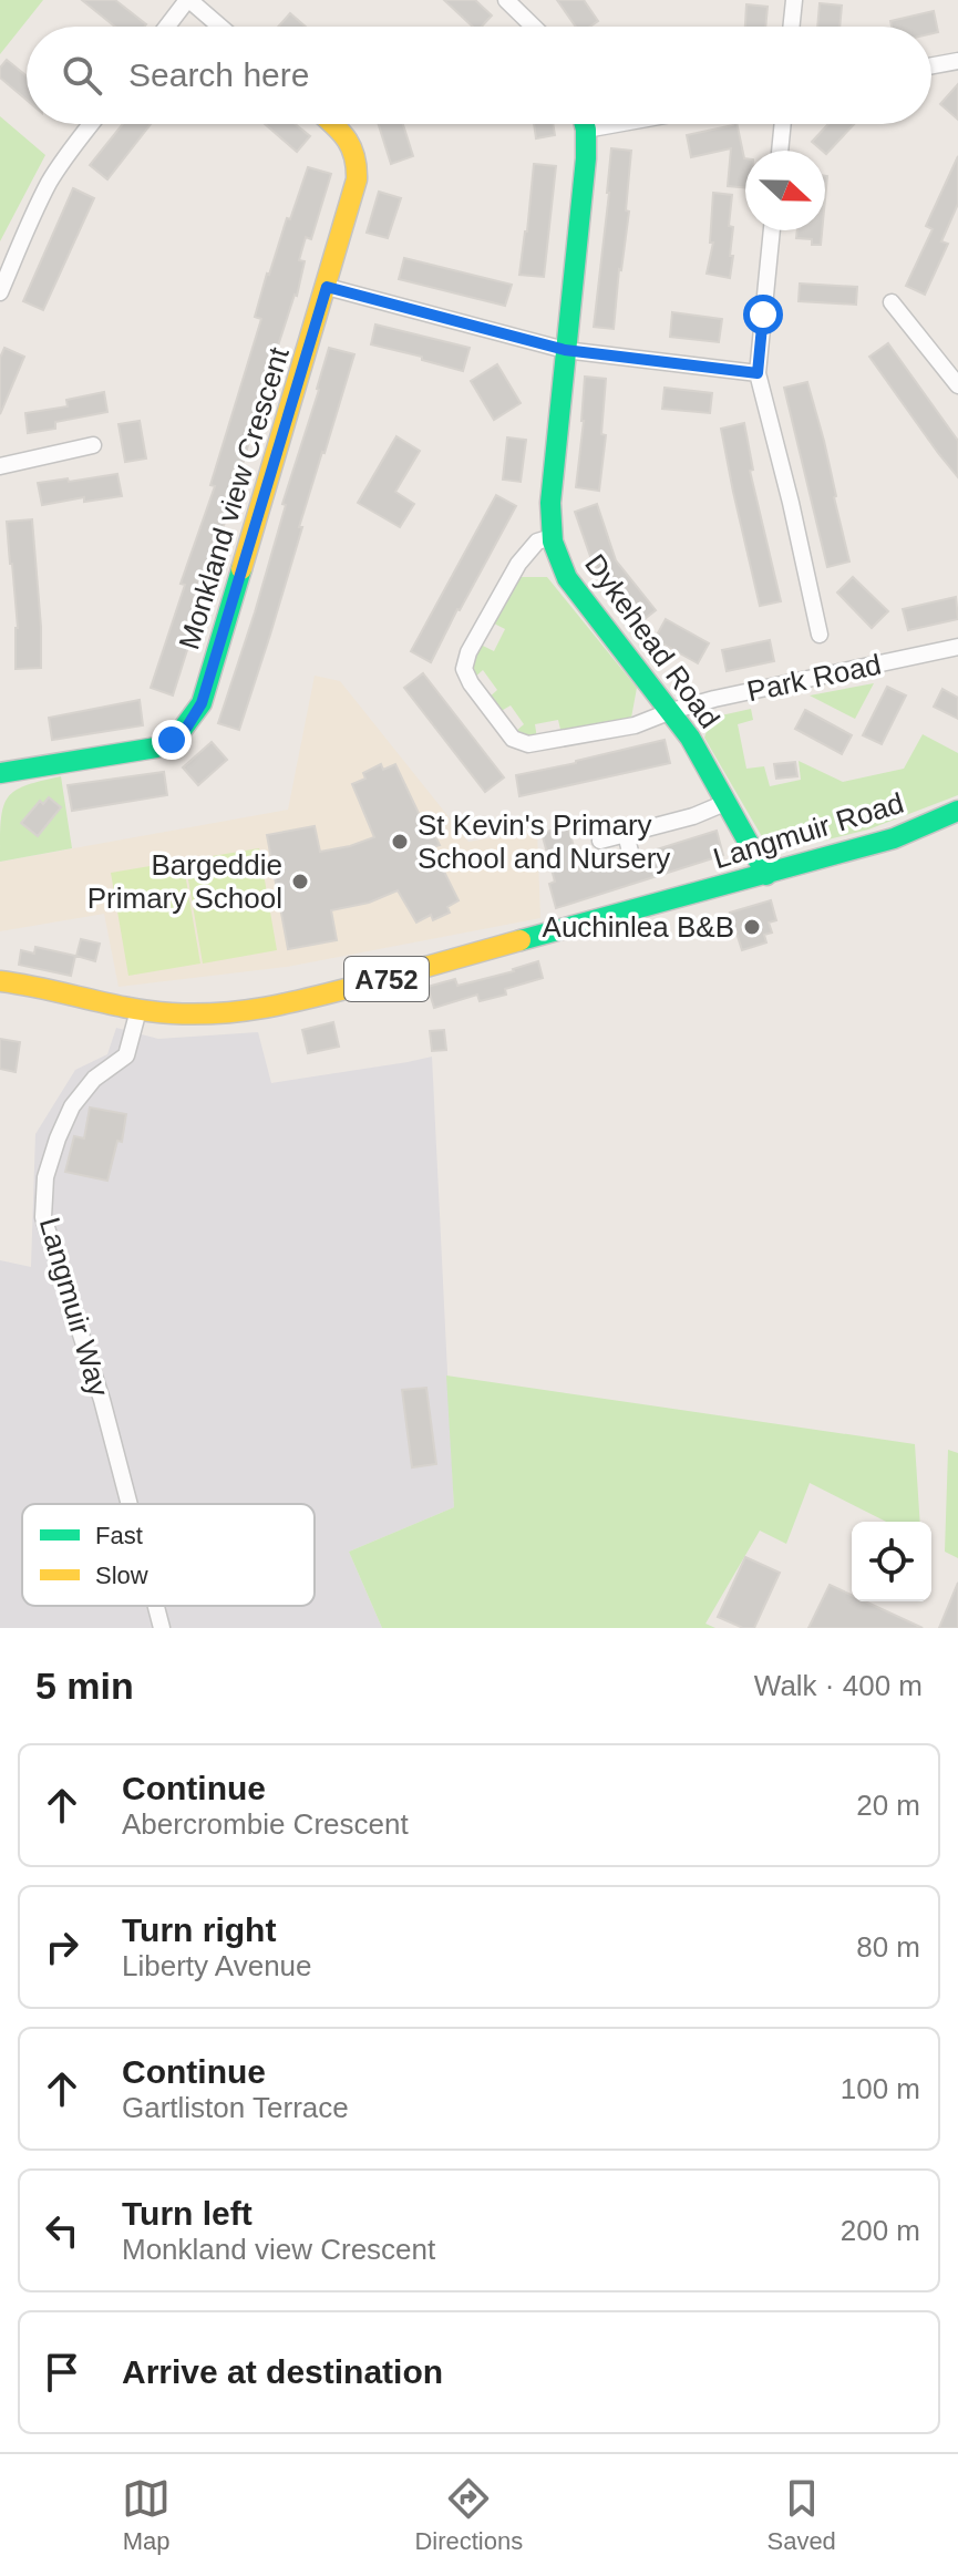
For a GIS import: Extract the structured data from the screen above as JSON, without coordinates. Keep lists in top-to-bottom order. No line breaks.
{"streets":{"street":["Monkland view Crescent","Dykehead Road","Park Road","Langmuir Road","A752","Langmuir Way"]},"crossings":[["Dykehead Road","Park Road"],["Dykehead Road","Langmuir Road"],["Langmuir Road","Langmuir Way"]],"places":["St Kevin's Primary School and Nursery","Bargeddie Primary School","Auchinlea B&B"],"legend":["Fast","Slow"],"north":"right","page":{"search":"Search here","heading":["5 min","Walk · 400 m"],"list":[["Continue","Abercrombie Crescent","20 m"],["Turn right","Liberty Avenue","80 m"],["Continue","Gartliston Terrace","100 m"],["Turn left","Monkland view Crescent","200 m"],"Arrive at destination"],"nav":["Map","Directions","Saved"]}}
